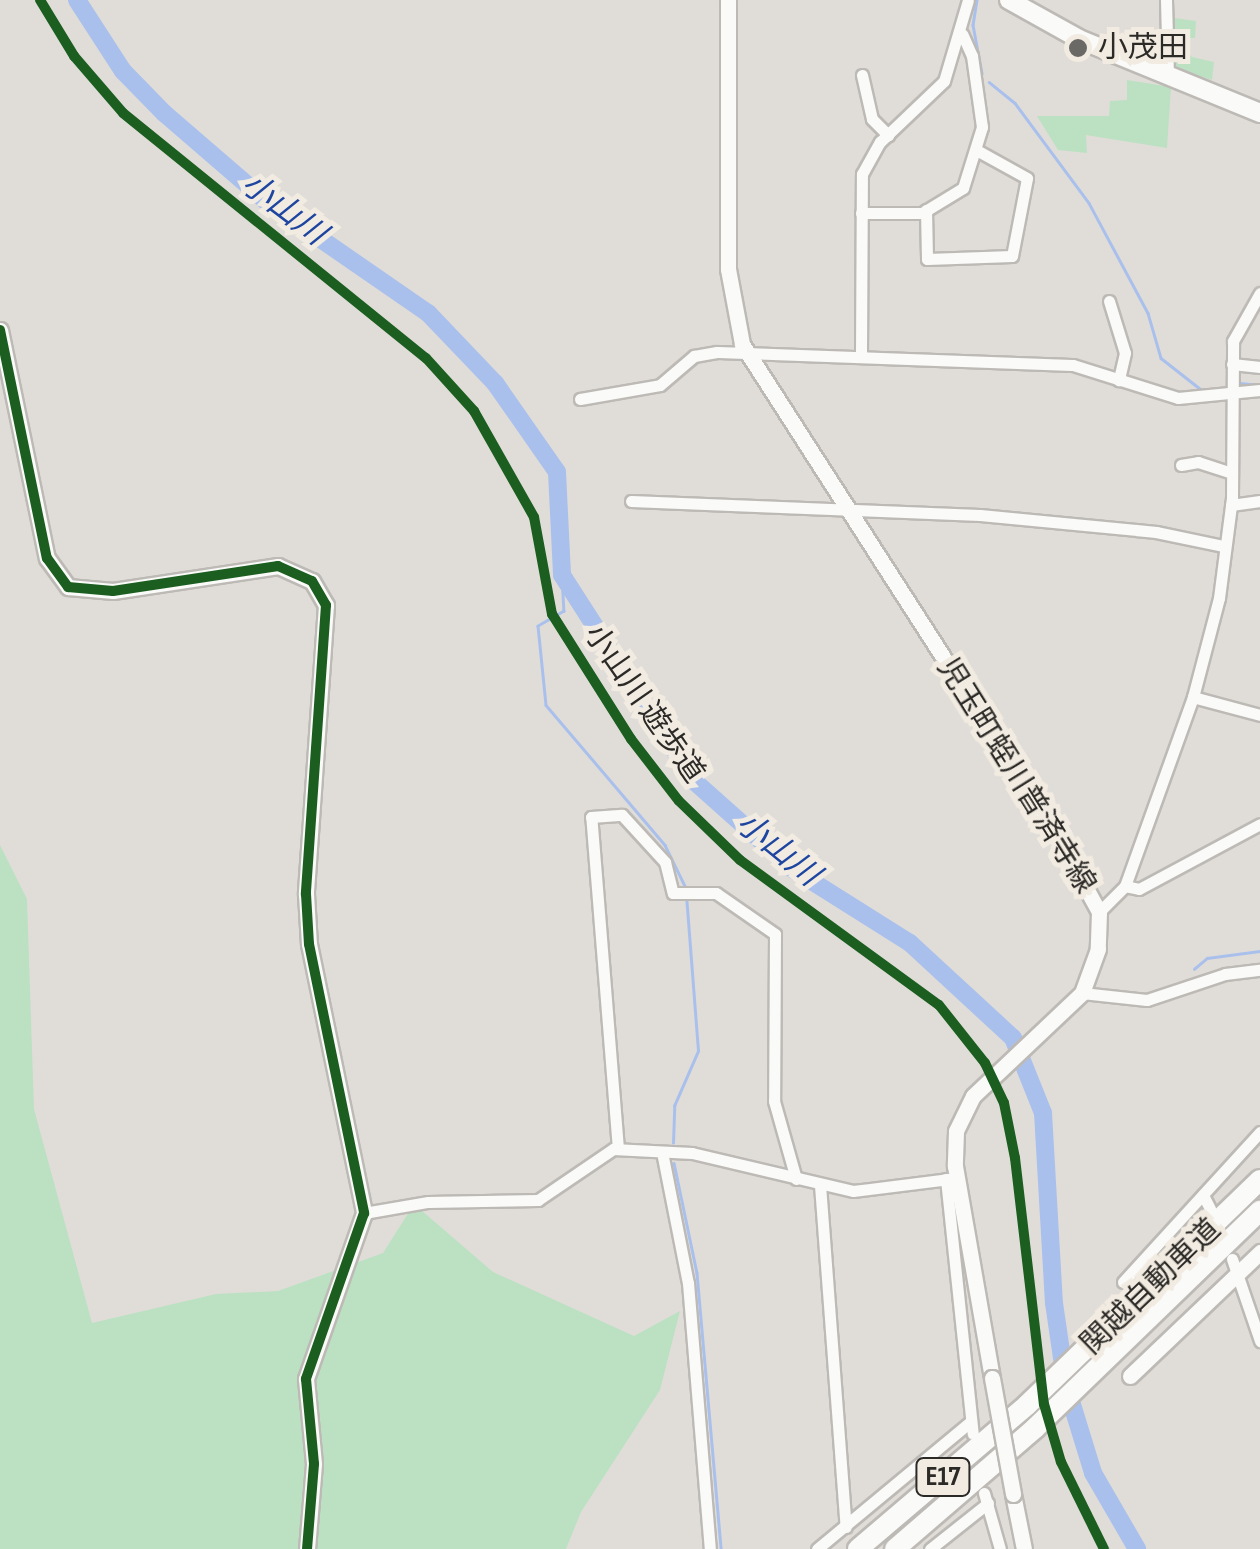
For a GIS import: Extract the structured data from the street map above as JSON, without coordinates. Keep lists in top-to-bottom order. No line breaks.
{"streets":{"highway":["関越自動車道","E17"],"main road":["児玉町蛭川普済寺線"],"cycle path":["小山川 遊歩道"]},"water":["小山川"],"places":["小茂田"]}
